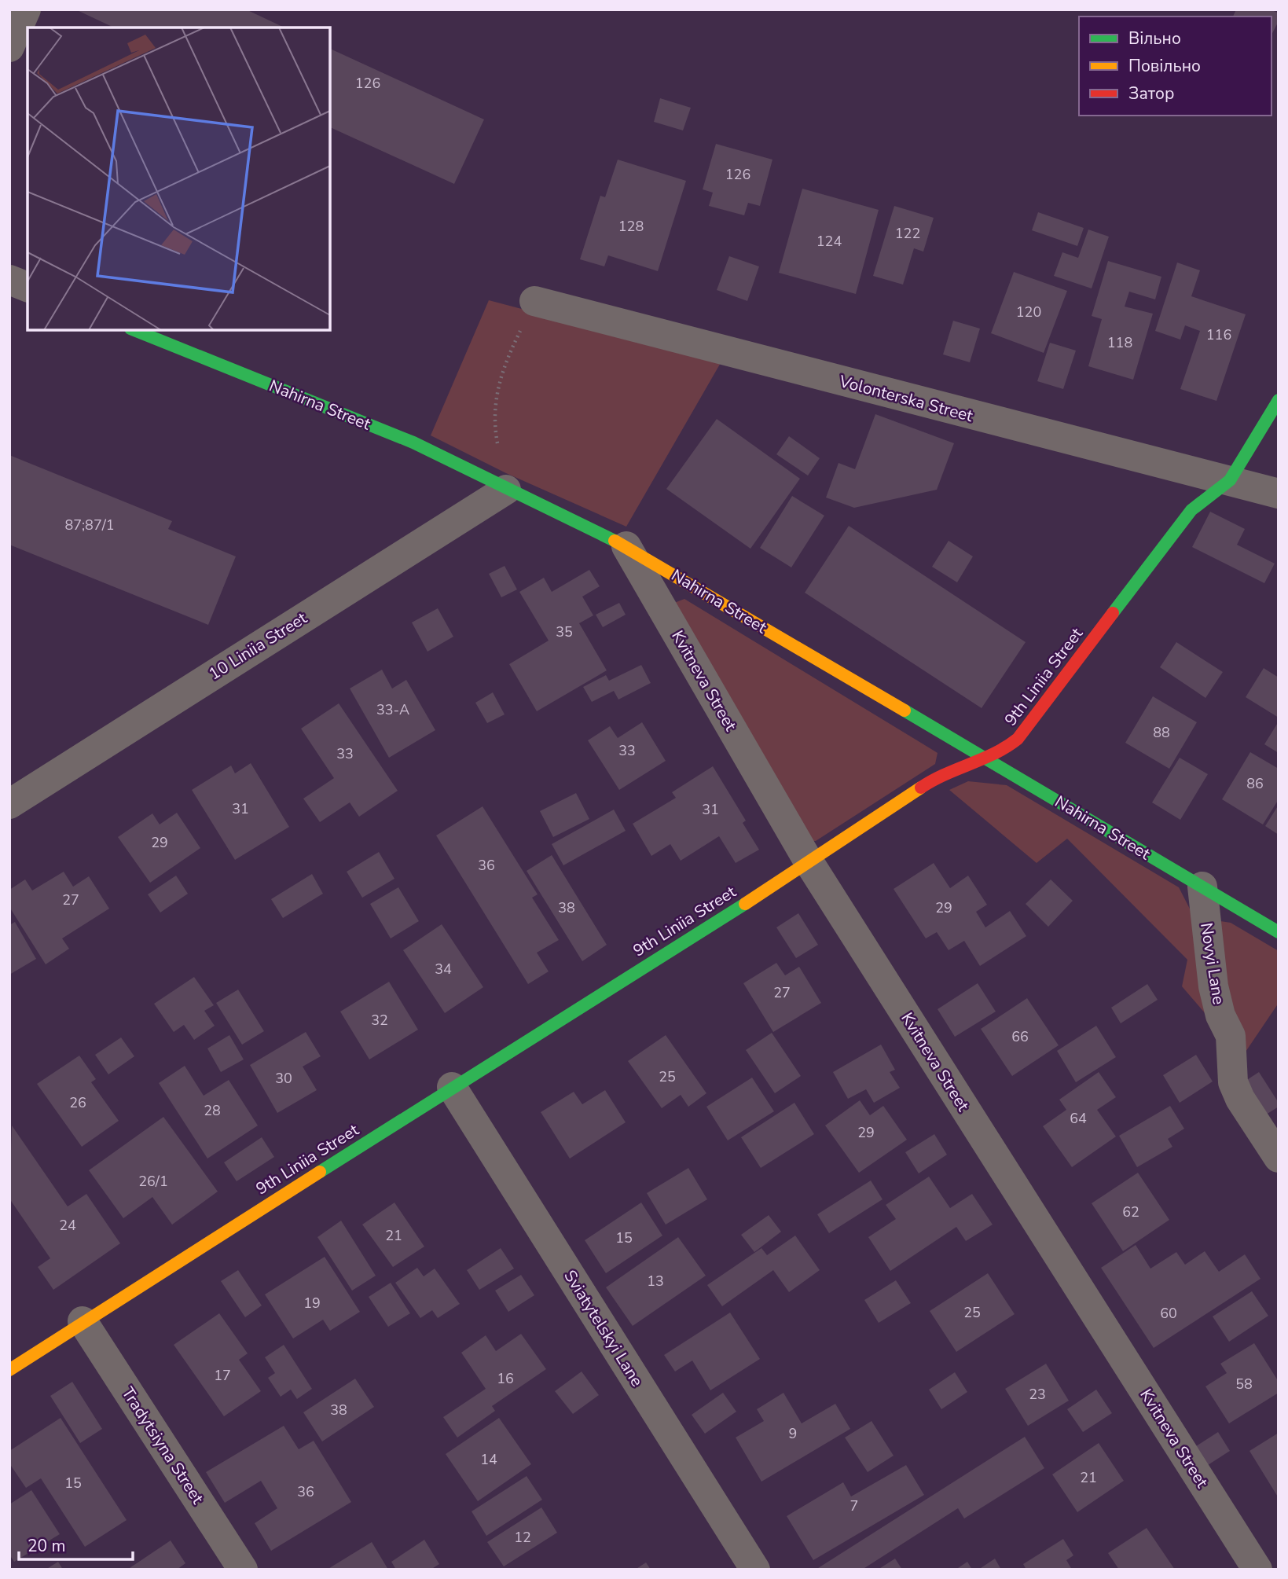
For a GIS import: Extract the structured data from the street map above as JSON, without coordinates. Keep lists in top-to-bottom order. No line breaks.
{"streets":{"street":["Volonterska Street","Nahirna Street","10 Liniia Street","9th Liniia Street","Kvitneva Street","Novyi Lane","Sviatytelskyi Lane","Tradytsiyna Street"]},"crossings":[["Volonterska Street","9th Liniia Street"],["Nahirna Street","10 Liniia Street"],["Nahirna Street","9th Liniia Street"],["Nahirna Street","Kvitneva Street"],["Nahirna Street","Novyi Lane"],["9th Liniia Street","Kvitneva Street"],["9th Liniia Street","Sviatytelskyi Lane"],["9th Liniia Street","Tradytsiyna Street"]],"house_numbers":["126","126","128","122","124","120","116","118","87;87/1","35","33-А","88","33","33","86","31","31","29","36","27","38","29","34","27","32","66","25","30","26","28","64","29","26/1","62","24","21","15","13","19","25","60","17","16","58","23","38","9","14","21","15","36","7","12"],"legend":["Вільно","Повільно","Затор"],"scale_bar":"20 m"}
